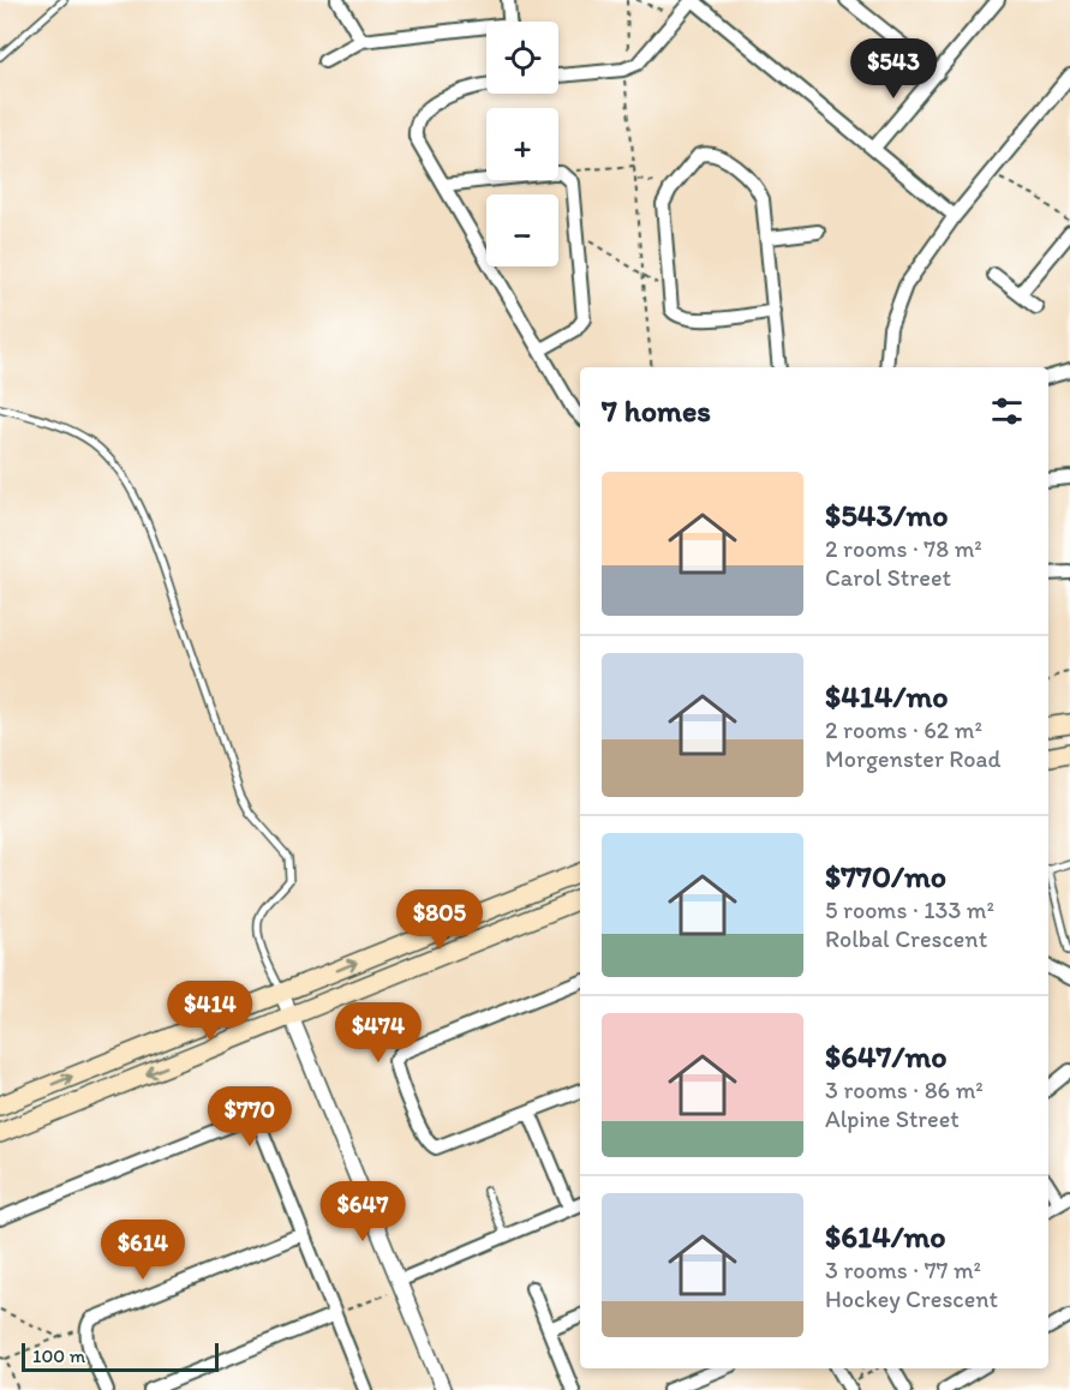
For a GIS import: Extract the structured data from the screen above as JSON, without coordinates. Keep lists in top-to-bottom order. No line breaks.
{"scale_bar":"100 m","page":{"map_buttons":["+","−"],"price":["$543","$805","$414","$474","$770","$647","$614"],"heading":"7 homes","list":[{"name":"$543/mo","note":"2 rooms · 78 m² · Carol Street"},{"name":"$414/mo","note":"2 rooms · 62 m² · Morgenster Road"},{"name":"$770/mo","note":"5 rooms · 133 m² · Rolbal Crescent"},{"name":"$647/mo","note":"3 rooms · 86 m² · Alpine Street"},{"name":"$614/mo","note":"3 rooms · 77 m² · Hockey Crescent"}],"scale":"100 m"}}
